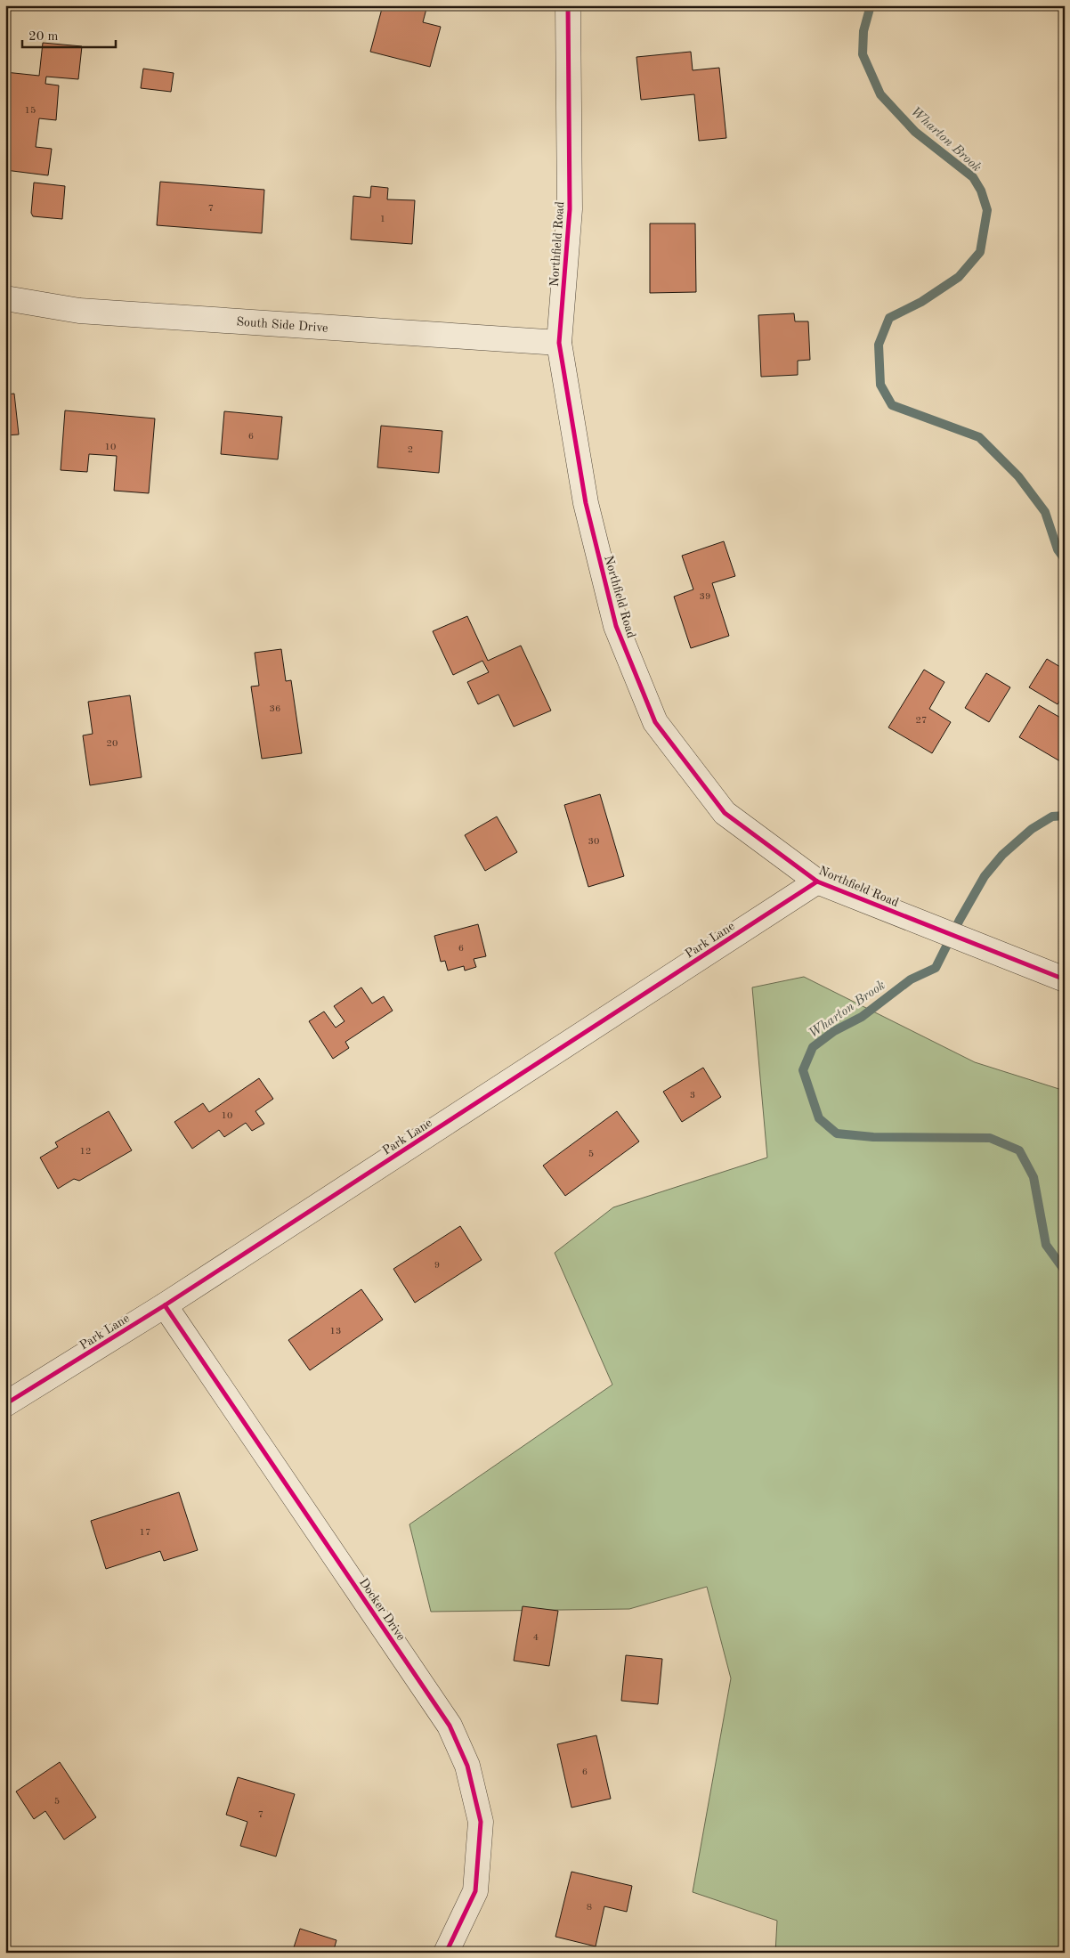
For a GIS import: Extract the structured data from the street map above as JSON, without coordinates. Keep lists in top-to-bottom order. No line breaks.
{"streets":{"street":["Northfield Road","South Side Drive","Park Lane","Docker Drive"]},"crossings":[["Northfield Road","South Side Drive"],["Northfield Road","Park Lane"],["Park Lane","Docker Drive"]],"water":["Wharton Brook"],"house_numbers":["15","7","1","6","10","2","39","36","27","20","30","6","3","10","12","5","9","13","17","4","6","5","7","8"],"scale_bar":"20 m"}
